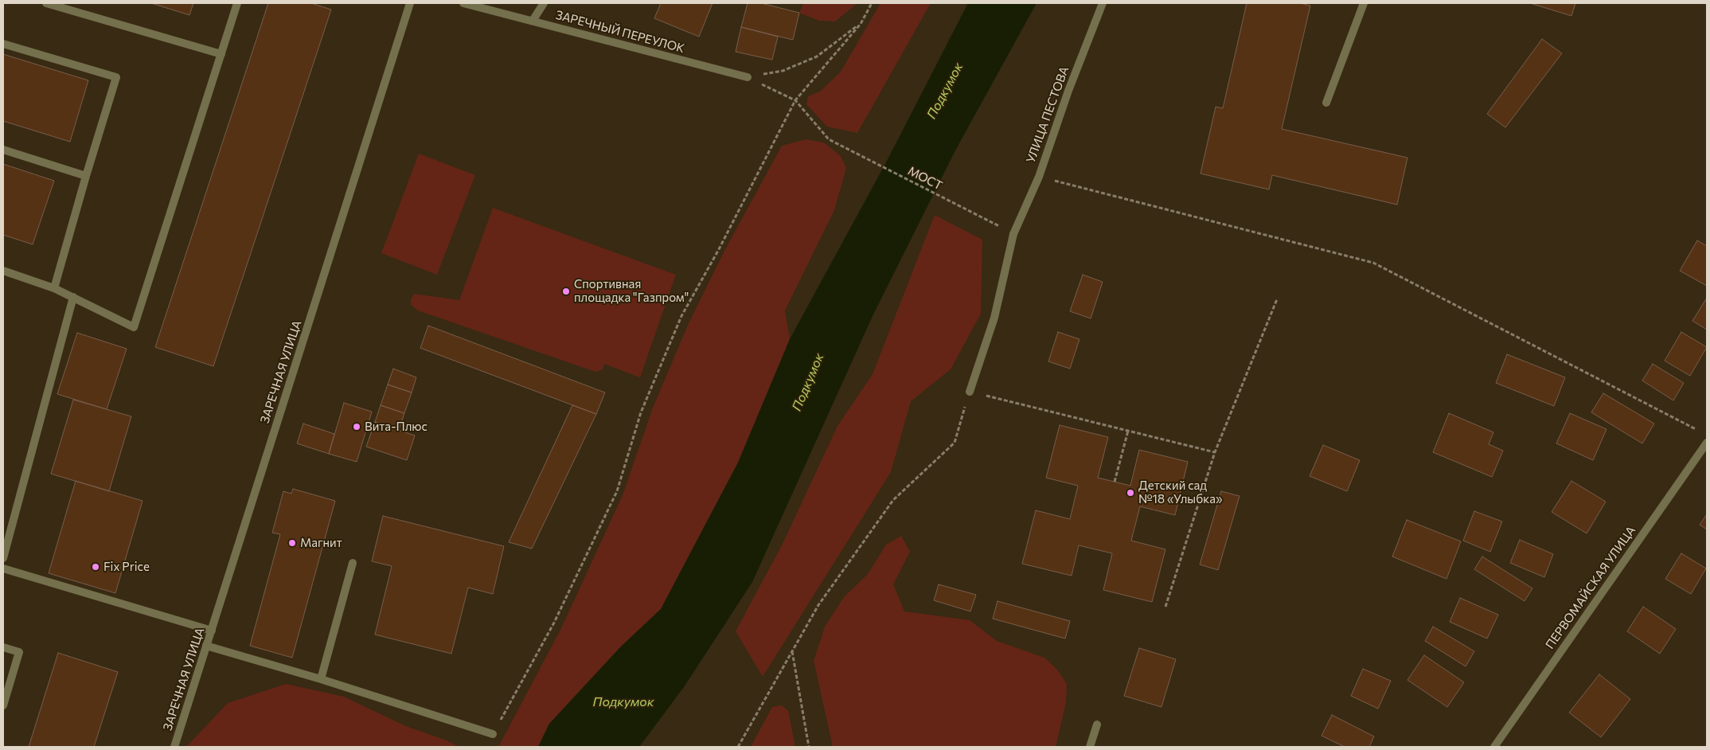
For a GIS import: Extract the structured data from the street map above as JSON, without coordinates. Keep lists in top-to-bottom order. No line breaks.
{"streets":{"street":["ЗАРЕЧНЫЙ ПЕРЕУЛОК","УЛИЦА ПЕСТОВА","ЗАРЕЧНАЯ УЛИЦА","ПЕРВОМАЙСКАЯ УЛИЦА"],"path":["МОСТ"]},"crossings":[["УЛИЦА ПЕСТОВА","МОСТ"]],"water":["Подкумок"],"places":["Спортивная площадка \"Газпром\"","Вита-Плюс","Детский сад №18 «Улыбка»","Магнит","Fix Price"]}
